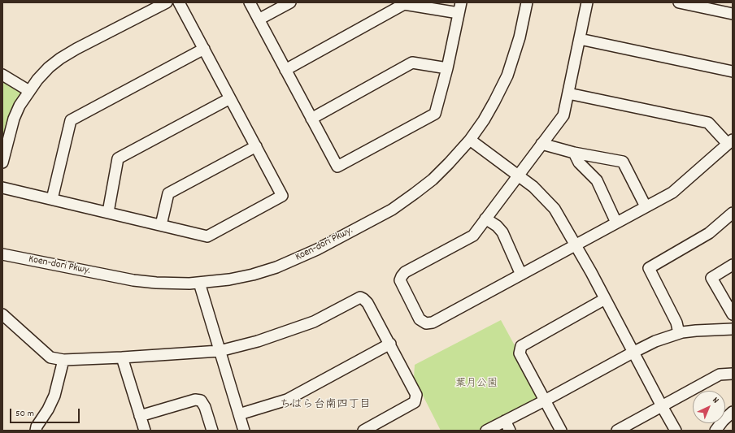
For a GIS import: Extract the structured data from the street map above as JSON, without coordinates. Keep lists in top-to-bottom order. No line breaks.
{"streets":{"street":["Koen-dori Pkwy."]},"districts":["ちはら台南四丁目"],"parks":["葉月公園"],"scale_bar":"50 m","north":"top right"}
